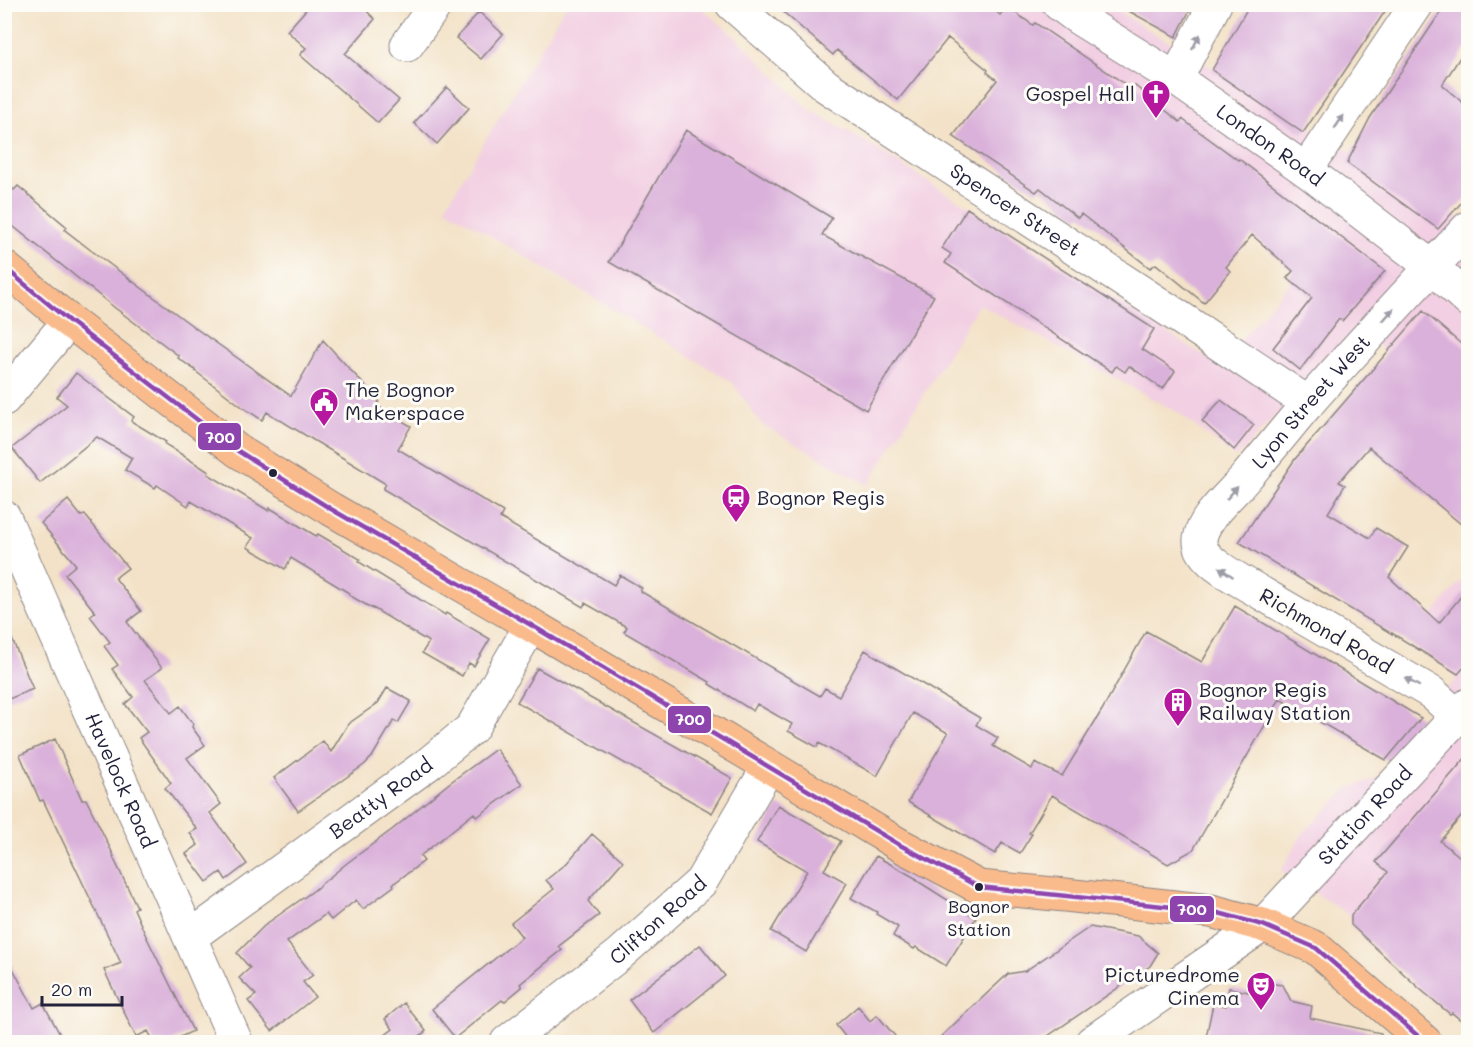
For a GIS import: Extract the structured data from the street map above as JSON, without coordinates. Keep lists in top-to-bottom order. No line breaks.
{"streets":{"street":["London Road","Spencer Street","Lyon Street West","Richmond Road","Havelock Road","Beatty Road","Station Road","Clifton Road"]},"crossings":[["London Road","Lyon Street West"],["Spencer Street","Lyon Street West"],["Lyon Street West","Richmond Road"],["Richmond Road","Station Road"],["Havelock Road","Beatty Road"]],"one_way":["Lyon Street West","Richmond Road"],"places":{"church":["Gospel Hall"],"public building":["The Bognor Makerspace"],"station":["Bognor Regis"],"building":["Bognor Regis Railway Station"],"other":["Bognor Station"],"theatre":["Picturedrome Cinema"]},"lines":["transit line 700"],"scale_bar":"20 m"}
